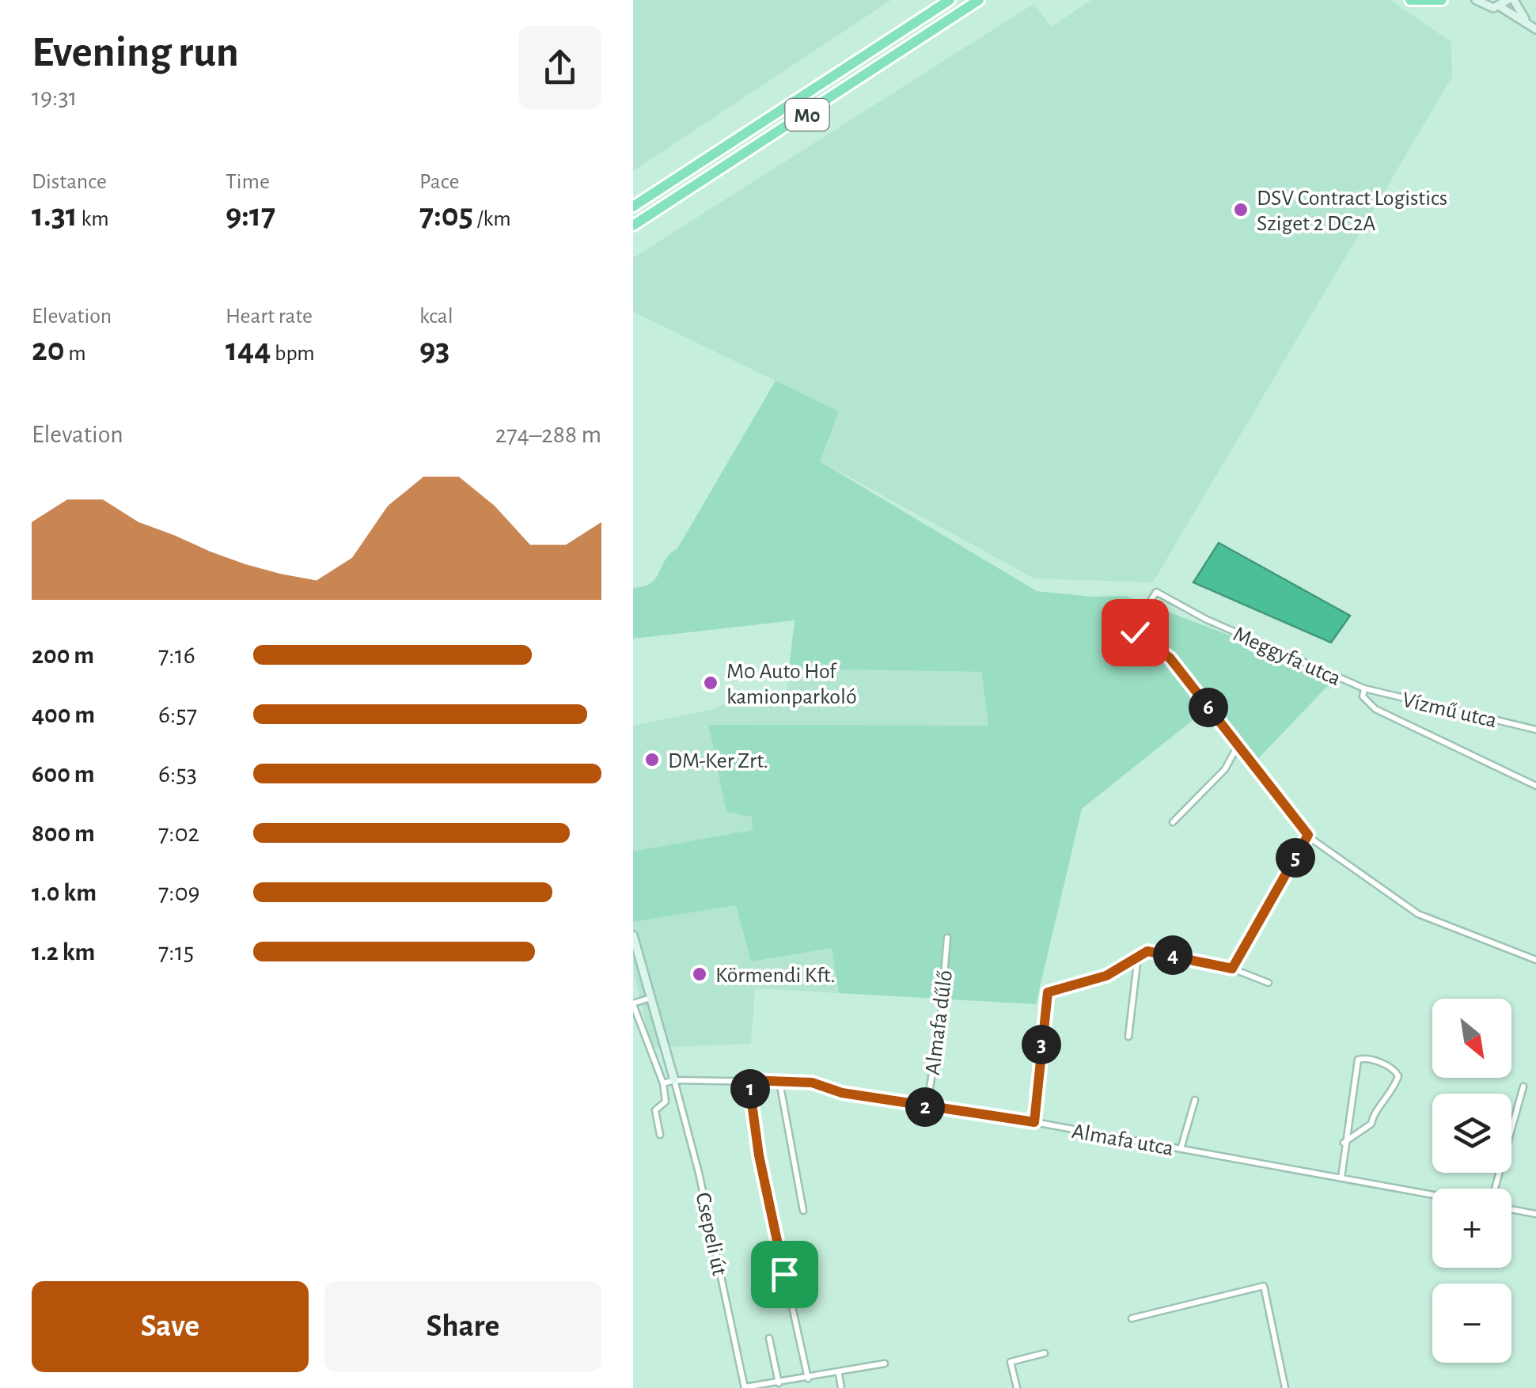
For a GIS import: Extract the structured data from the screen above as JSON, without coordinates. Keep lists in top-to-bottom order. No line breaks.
{"streets":{"highway":["M0"],"street":["Meggyfa utca","Vízmű utca","Almafa dűlő","Almafa utca","Csepeli út"]},"crossings":[["Meggyfa utca","Vízmű utca"],["Almafa dűlő","Almafa utca"],["Almafa utca","Csepeli út"]],"places":["DSV Contract Logistics Sziget 2 DC2A","M0 Auto Hof kamionparkoló","DM-Ker Zrt.","Körmendi Kft."],"north":"bottom right","page":{"heading":["Evening run","19:31"],"stats":[["Distance","1.31 km"],["Time","9:17"],["Pace","7:05 /km"],["Elevation","20 m"],["Heart rate","144 bpm"],["kcal","93"]],"chart":["Elevation","274–288 m"],"list":[{"name":"200 m","note":"7:16"},{"name":"400 m","note":"6:57"},{"name":"600 m","note":"6:53"},{"name":"800 m","note":"7:02"},{"name":"1.0 km","note":"7:09"},{"name":"1.2 km","note":"7:15"}],"pins":["6","5","4","3","1","2"],"map_buttons":["+","−"],"buttons":["Save","Share"]}}
